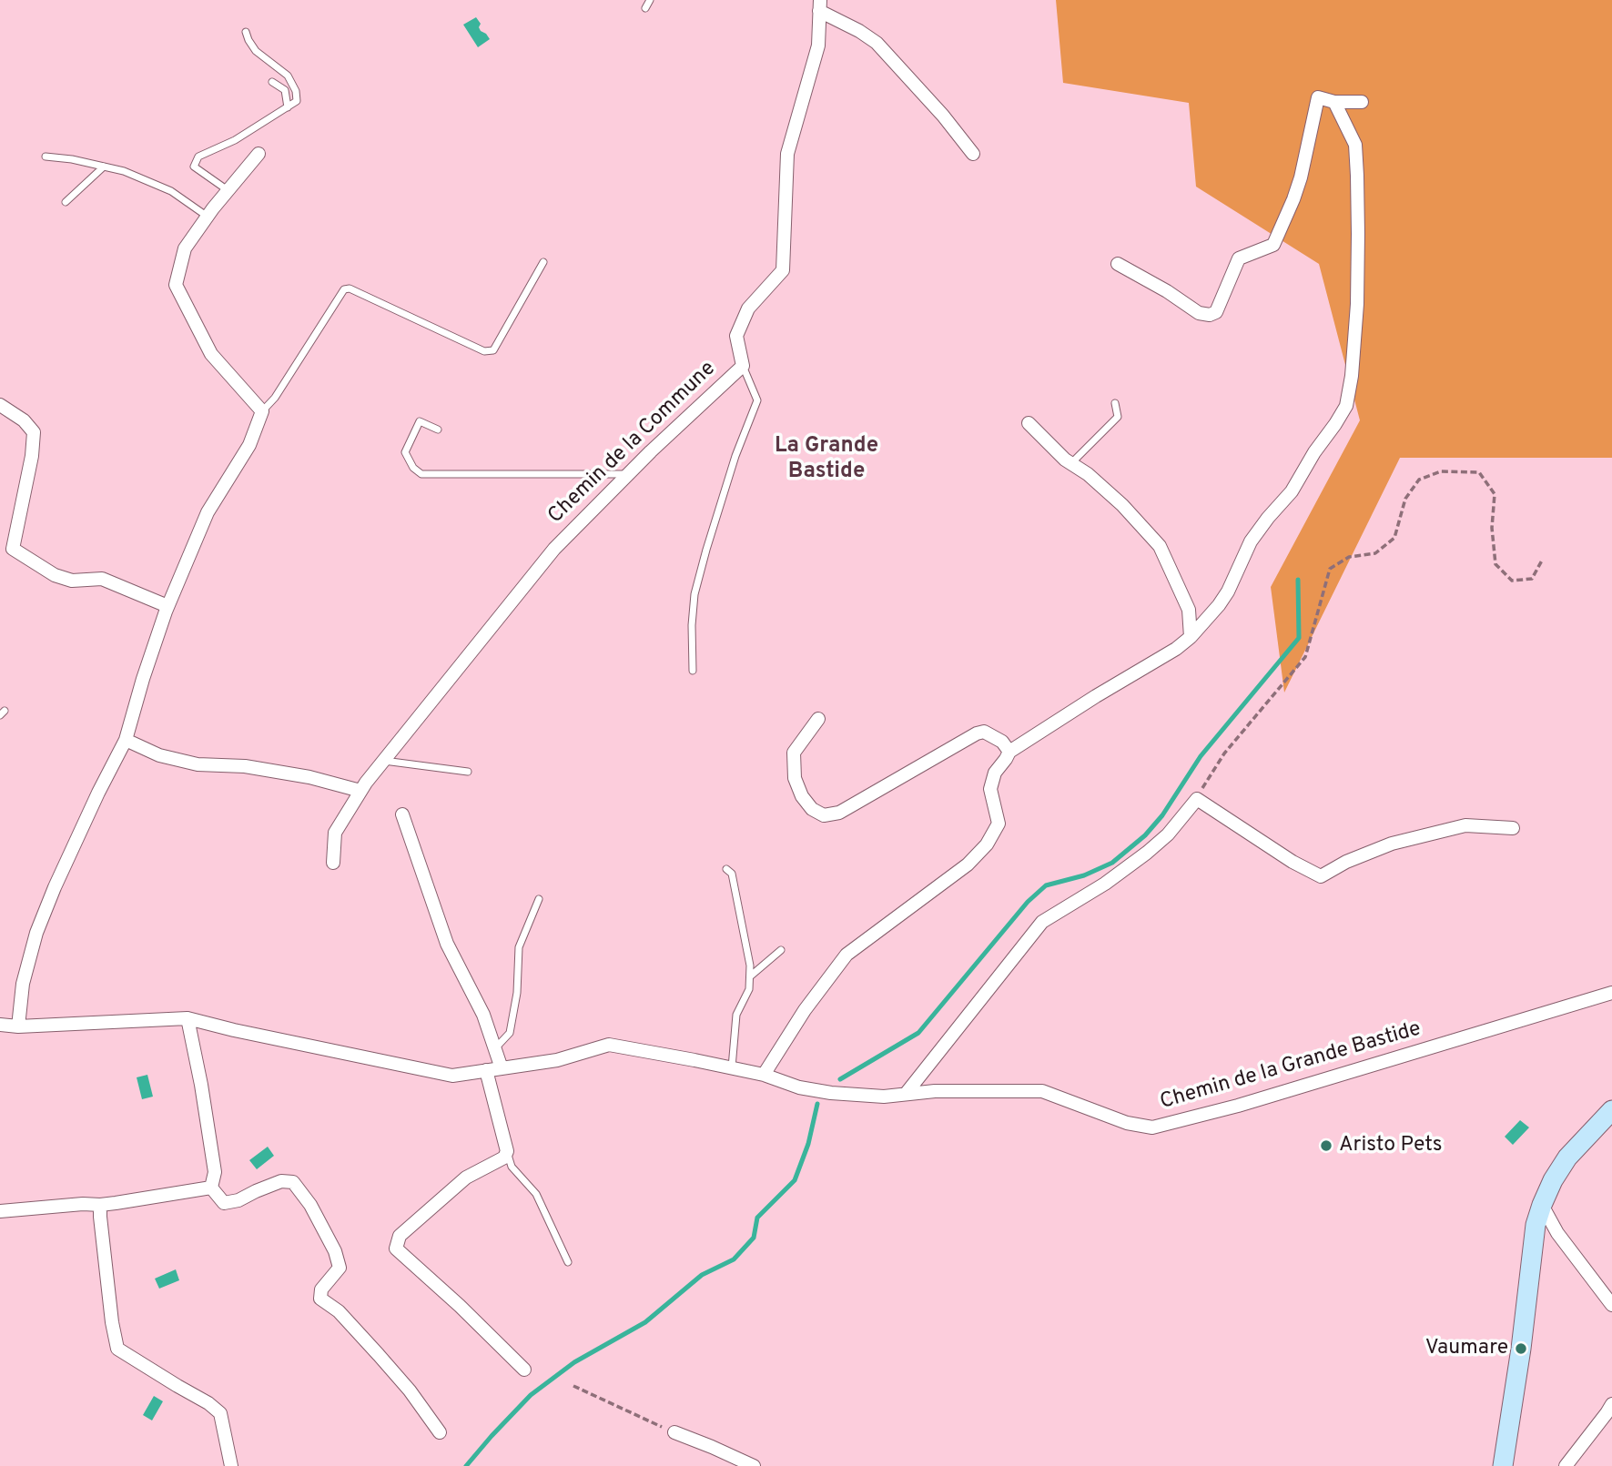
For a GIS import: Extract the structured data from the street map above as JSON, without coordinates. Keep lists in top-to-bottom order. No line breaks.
{"streets":{"street":["Chemin de la Commune","Chemin de la Grande Bastide"]},"districts":["La Grande Bastide"],"places":["Aristo Pets","Vaumare"]}
